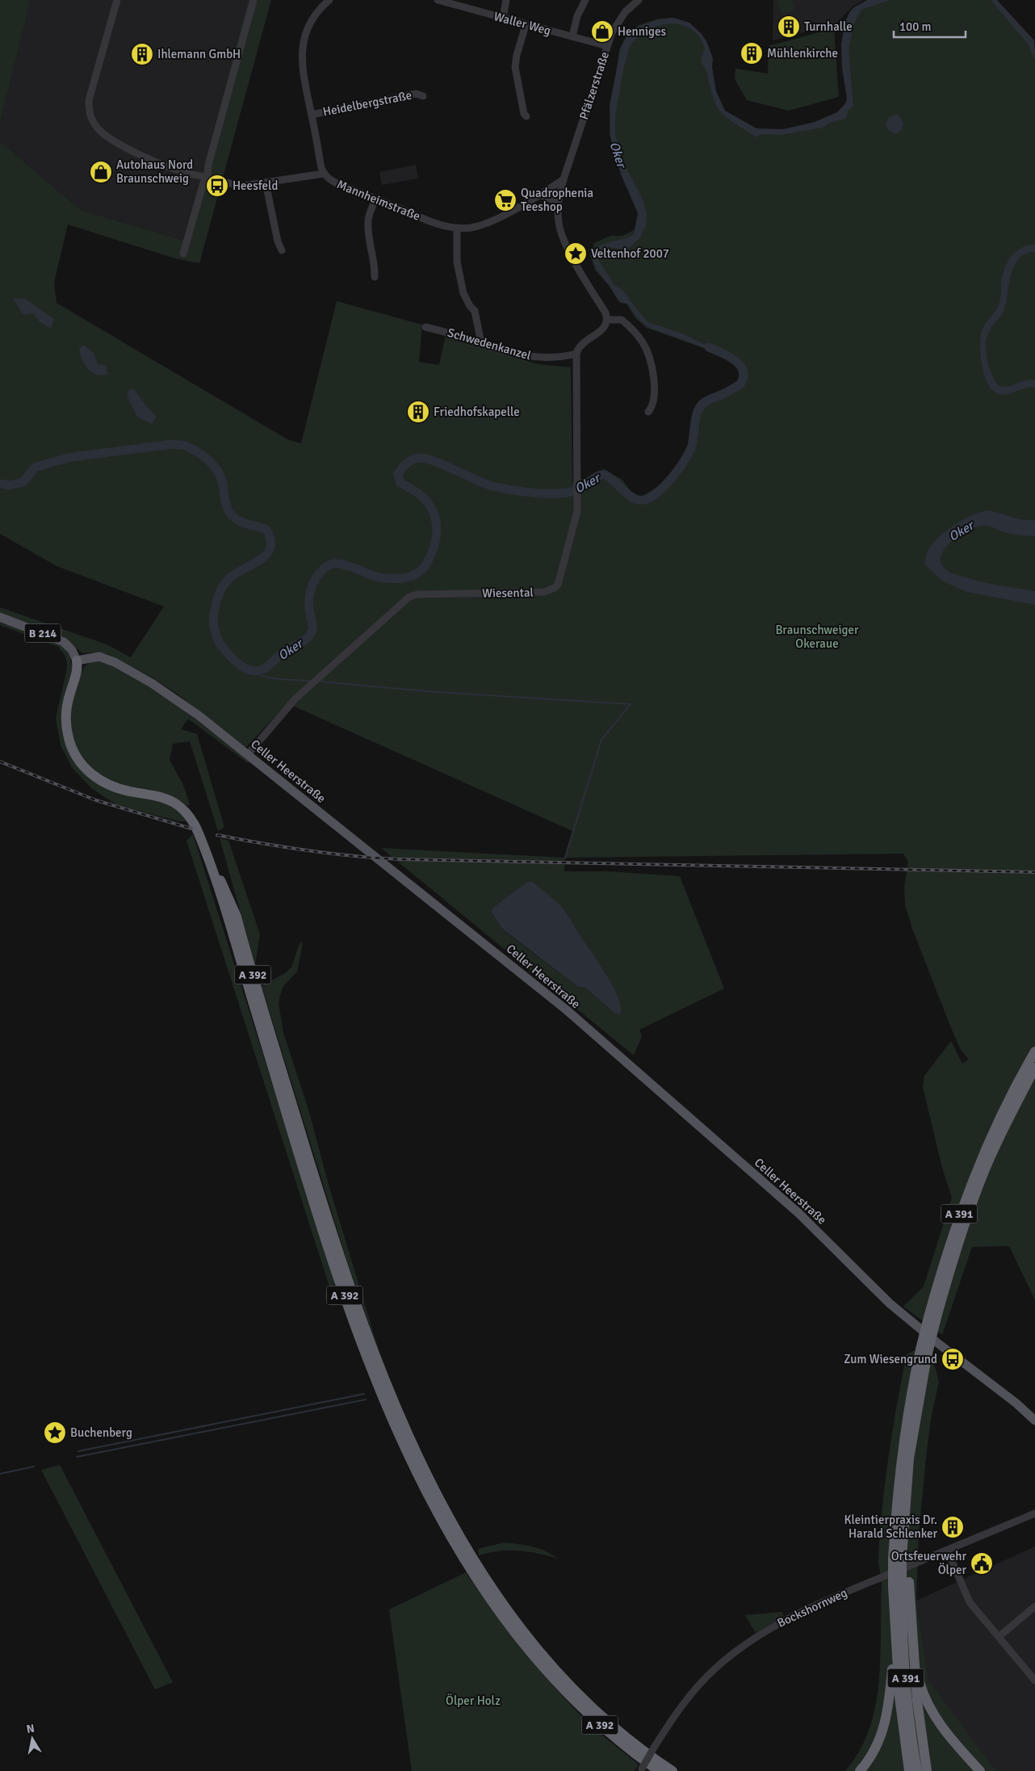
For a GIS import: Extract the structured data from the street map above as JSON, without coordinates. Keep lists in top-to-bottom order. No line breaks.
{"streets":{"highway":["A 392","A 391"],"main road":["B 214","Celler Heerstraße"],"street":["Waller Weg","Pfälzerstraße","Heidelbergstraße","Mannheimstraße","Schwedenkanzel","Wiesental","Bockshornweg"]},"crossings":[["Waller Weg","Pfälzerstraße"],["Pfälzerstraße","Mannheimstraße"],["Heidelbergstraße","Mannheimstraße"],["Schwedenkanzel","Wiesental"],["Wiesental","Celler Heerstraße"],["B 214","Celler Heerstraße"],["A 392","Bockshornweg"]],"water":["Oker"],"parks":["Braunschweiger Okeraue","Ölper Holz"],"places":{"building":["Turnhalle","Mühlenkirche","Ihlemann GmbH","Friedhofskapelle","Kleintierpraxis Dr. Harald Schlenker"],"shop":["Henniges","Autohaus Nord Braunschweig"],"bus stop":["Heesfeld","Zum Wiesengrund"],"supermarket":["Quadrophenia Teeshop"],"place":["Veltenhof 2007","Buchenberg"],"public building":["Ortsfeuerwehr Ölper"]},"scale_bar":"100 m","north":"top"}
